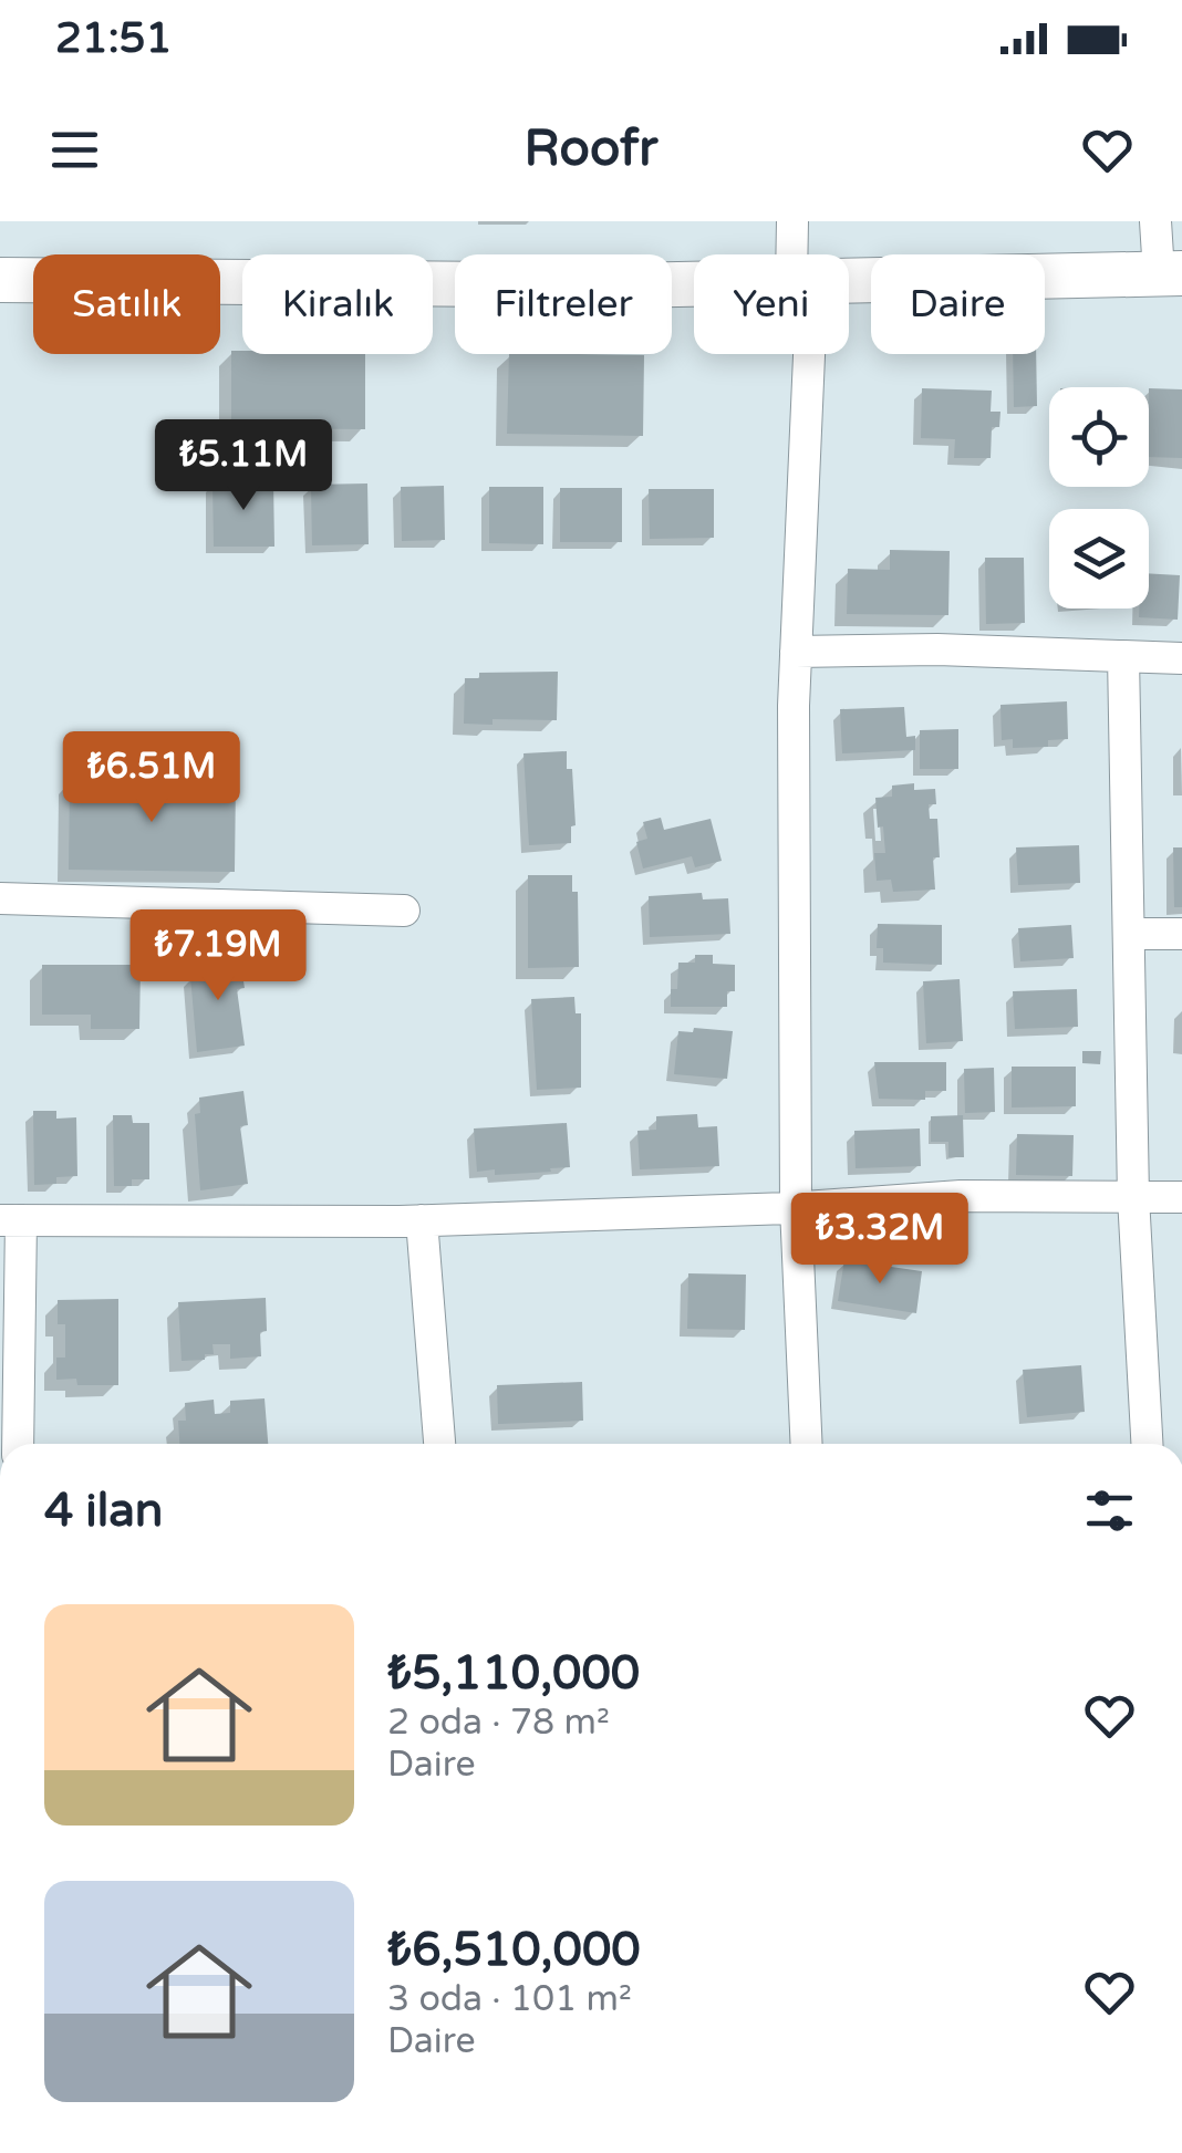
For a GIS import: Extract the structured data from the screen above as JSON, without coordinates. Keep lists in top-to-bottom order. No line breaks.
{"page":{"status":"21:51","header":"Roofr","chip":["Satılık","Kiralık","Filtreler","Yeni","Daire"],"price":["₺5.11M","₺6.51M","₺7.19M","₺3.32M"],"heading":"4 ilan","list":[{"name":"₺5,110,000","note":"2 oda · 78 m² · Daire"},{"name":"₺6,510,000","note":"3 oda · 101 m² · Daire"}]}}
